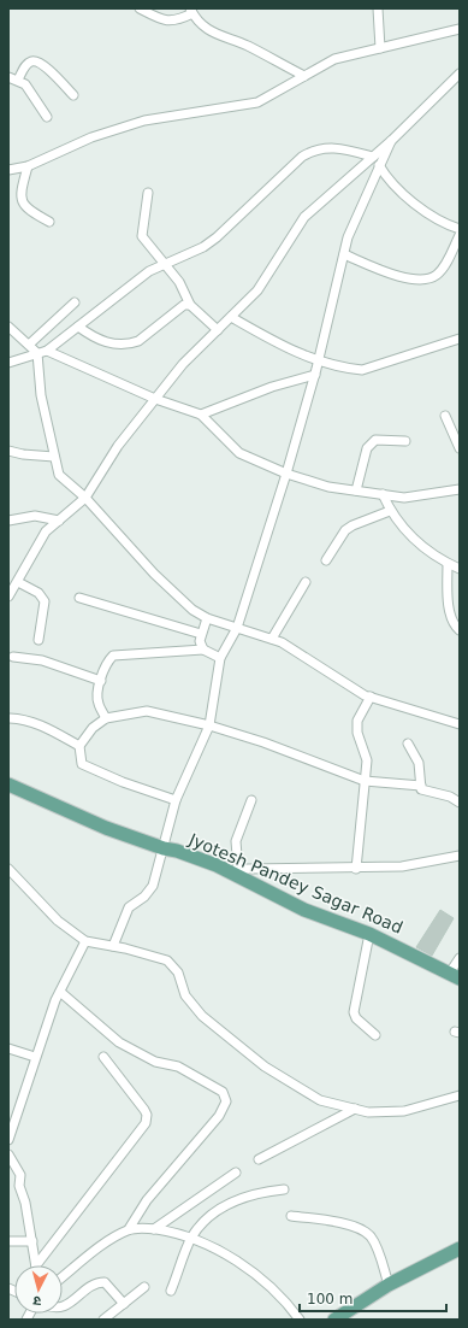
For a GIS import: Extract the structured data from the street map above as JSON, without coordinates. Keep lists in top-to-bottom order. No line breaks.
{"streets":{"main road":["Jyotesh Pandey Sagar Road"]},"scale_bar":"100 m","north":"bottom"}
